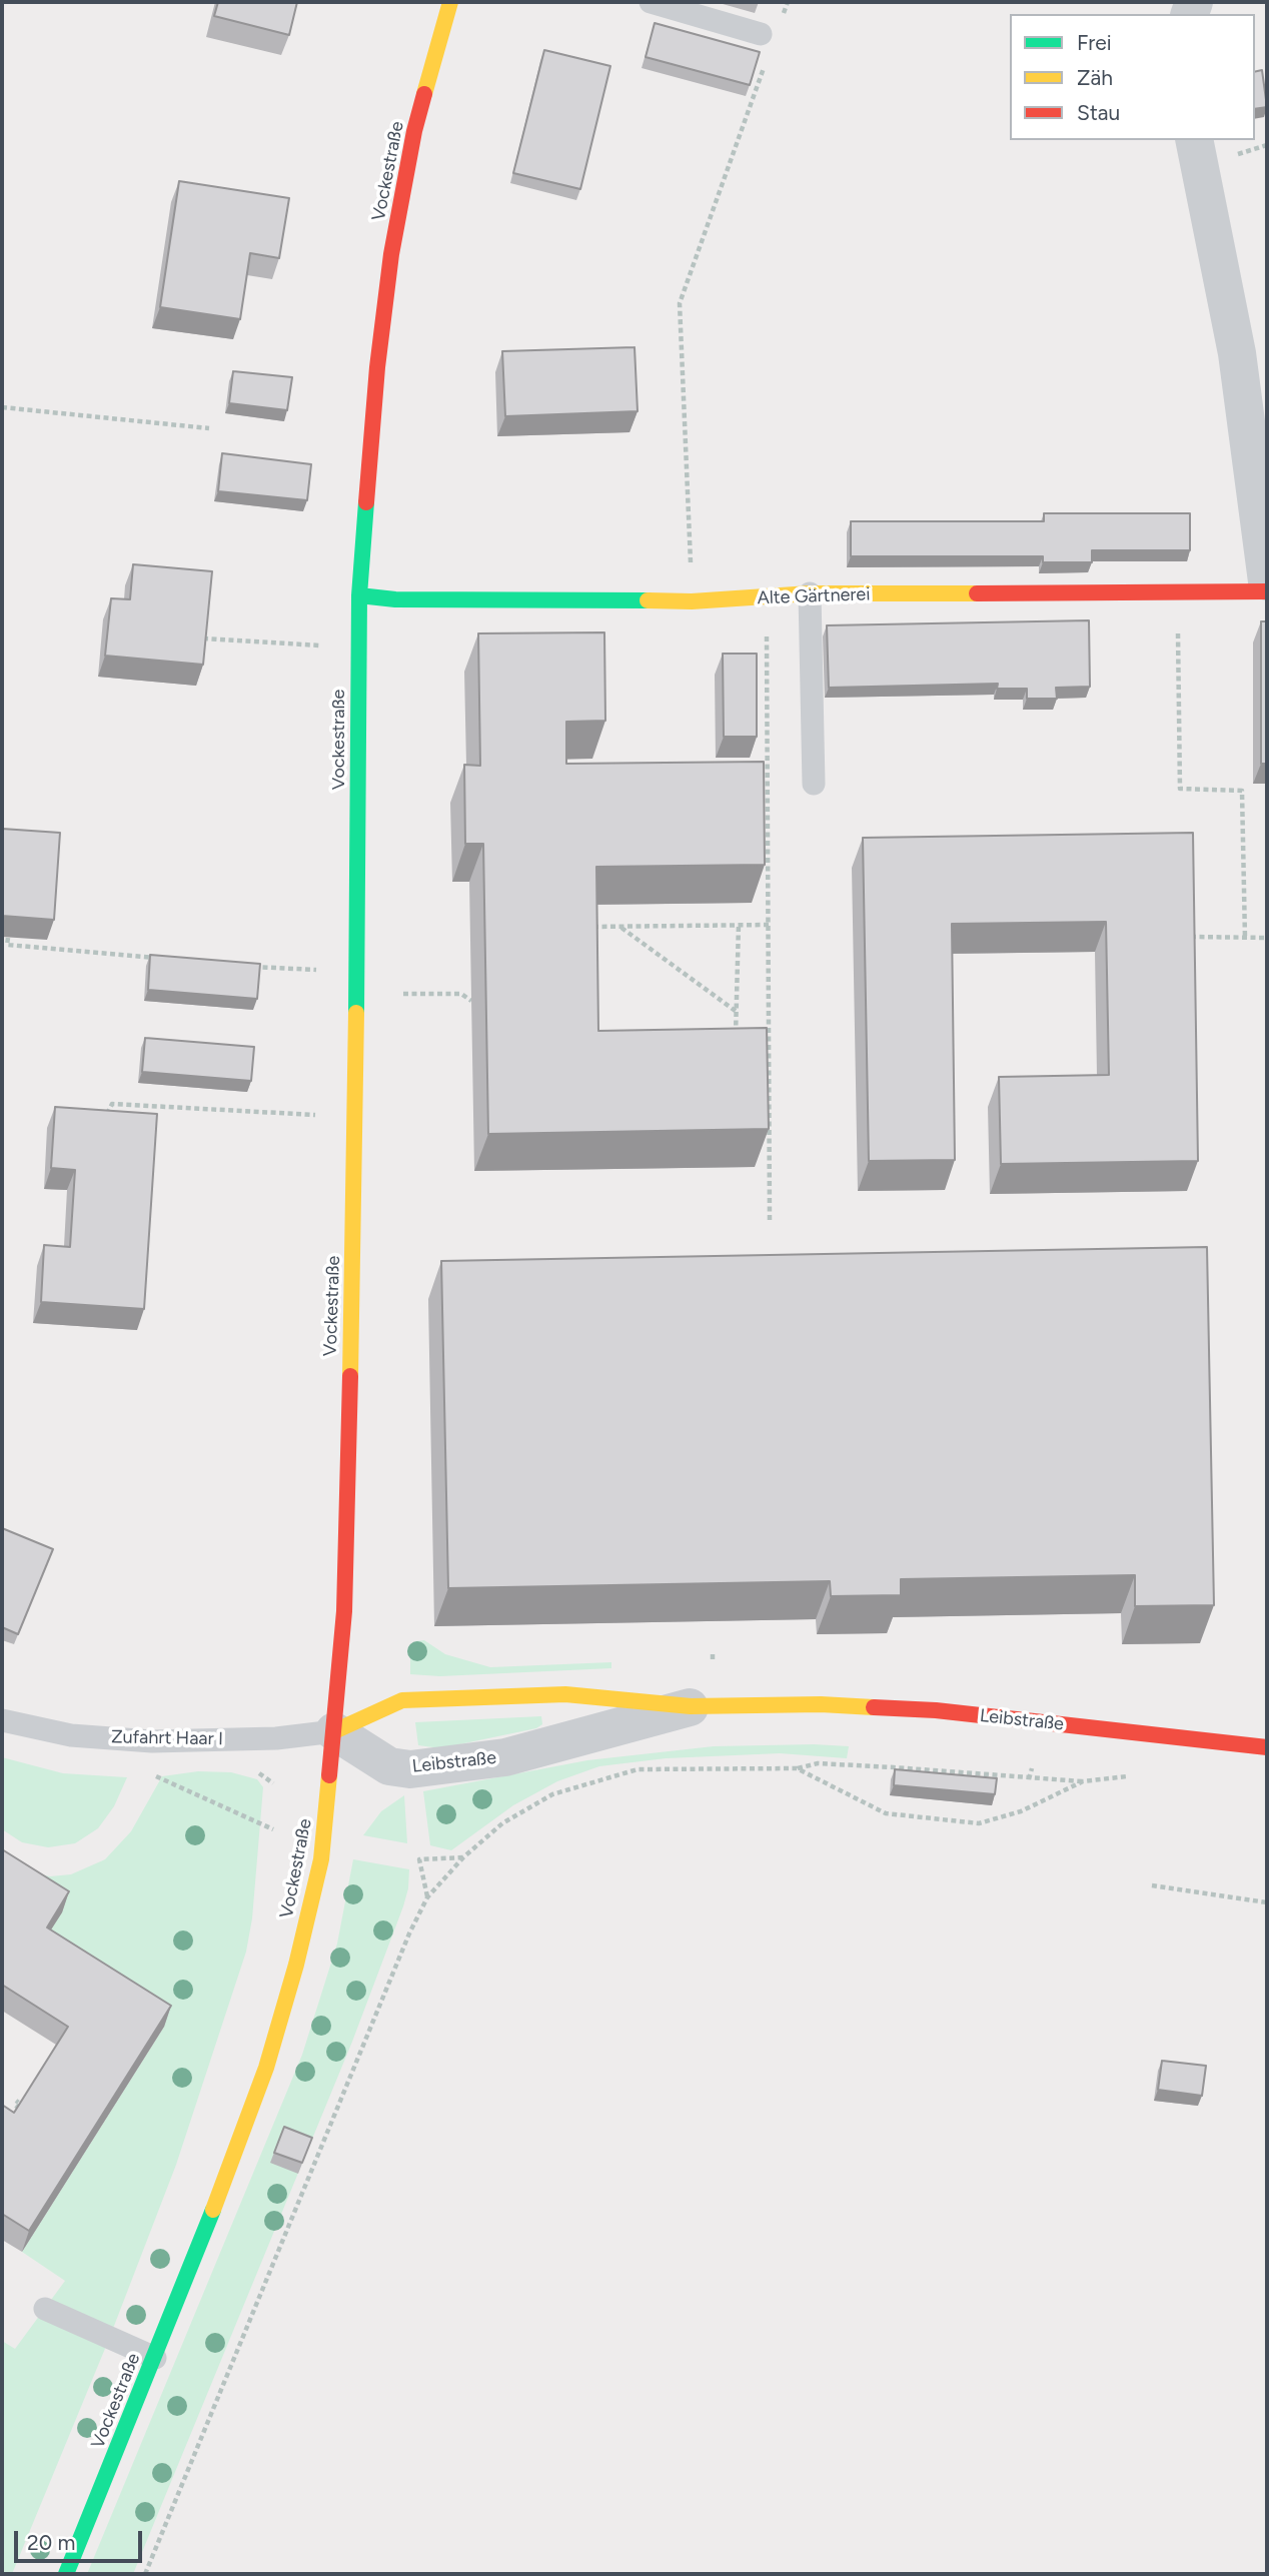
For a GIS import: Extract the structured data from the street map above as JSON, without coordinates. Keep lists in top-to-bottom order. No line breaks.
{"streets":{"main road":["Vockestraße","Alte Gärtnerei","Leibstraße"],"lane":["Zufahrt Haar I"]},"crossings":[["Vockestraße","Alte Gärtnerei"],["Vockestraße","Leibstraße"],["Vockestraße","Zufahrt Haar I"],["Leibstraße","Zufahrt Haar I"]],"legend":["Frei","Zäh","Stau"],"scale_bar":"20 m"}
